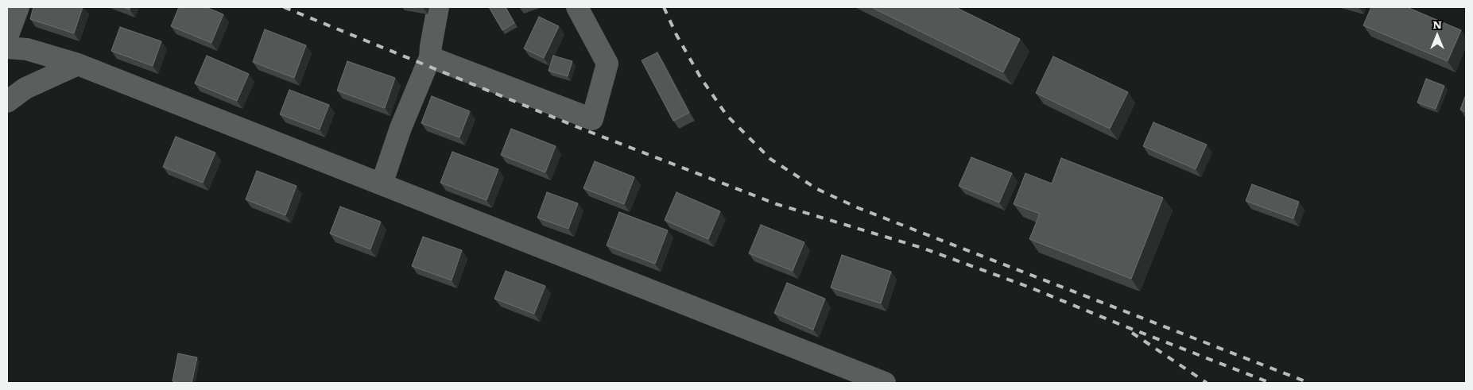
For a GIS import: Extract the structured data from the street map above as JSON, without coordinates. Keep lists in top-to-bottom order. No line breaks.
{"north":"top"}
